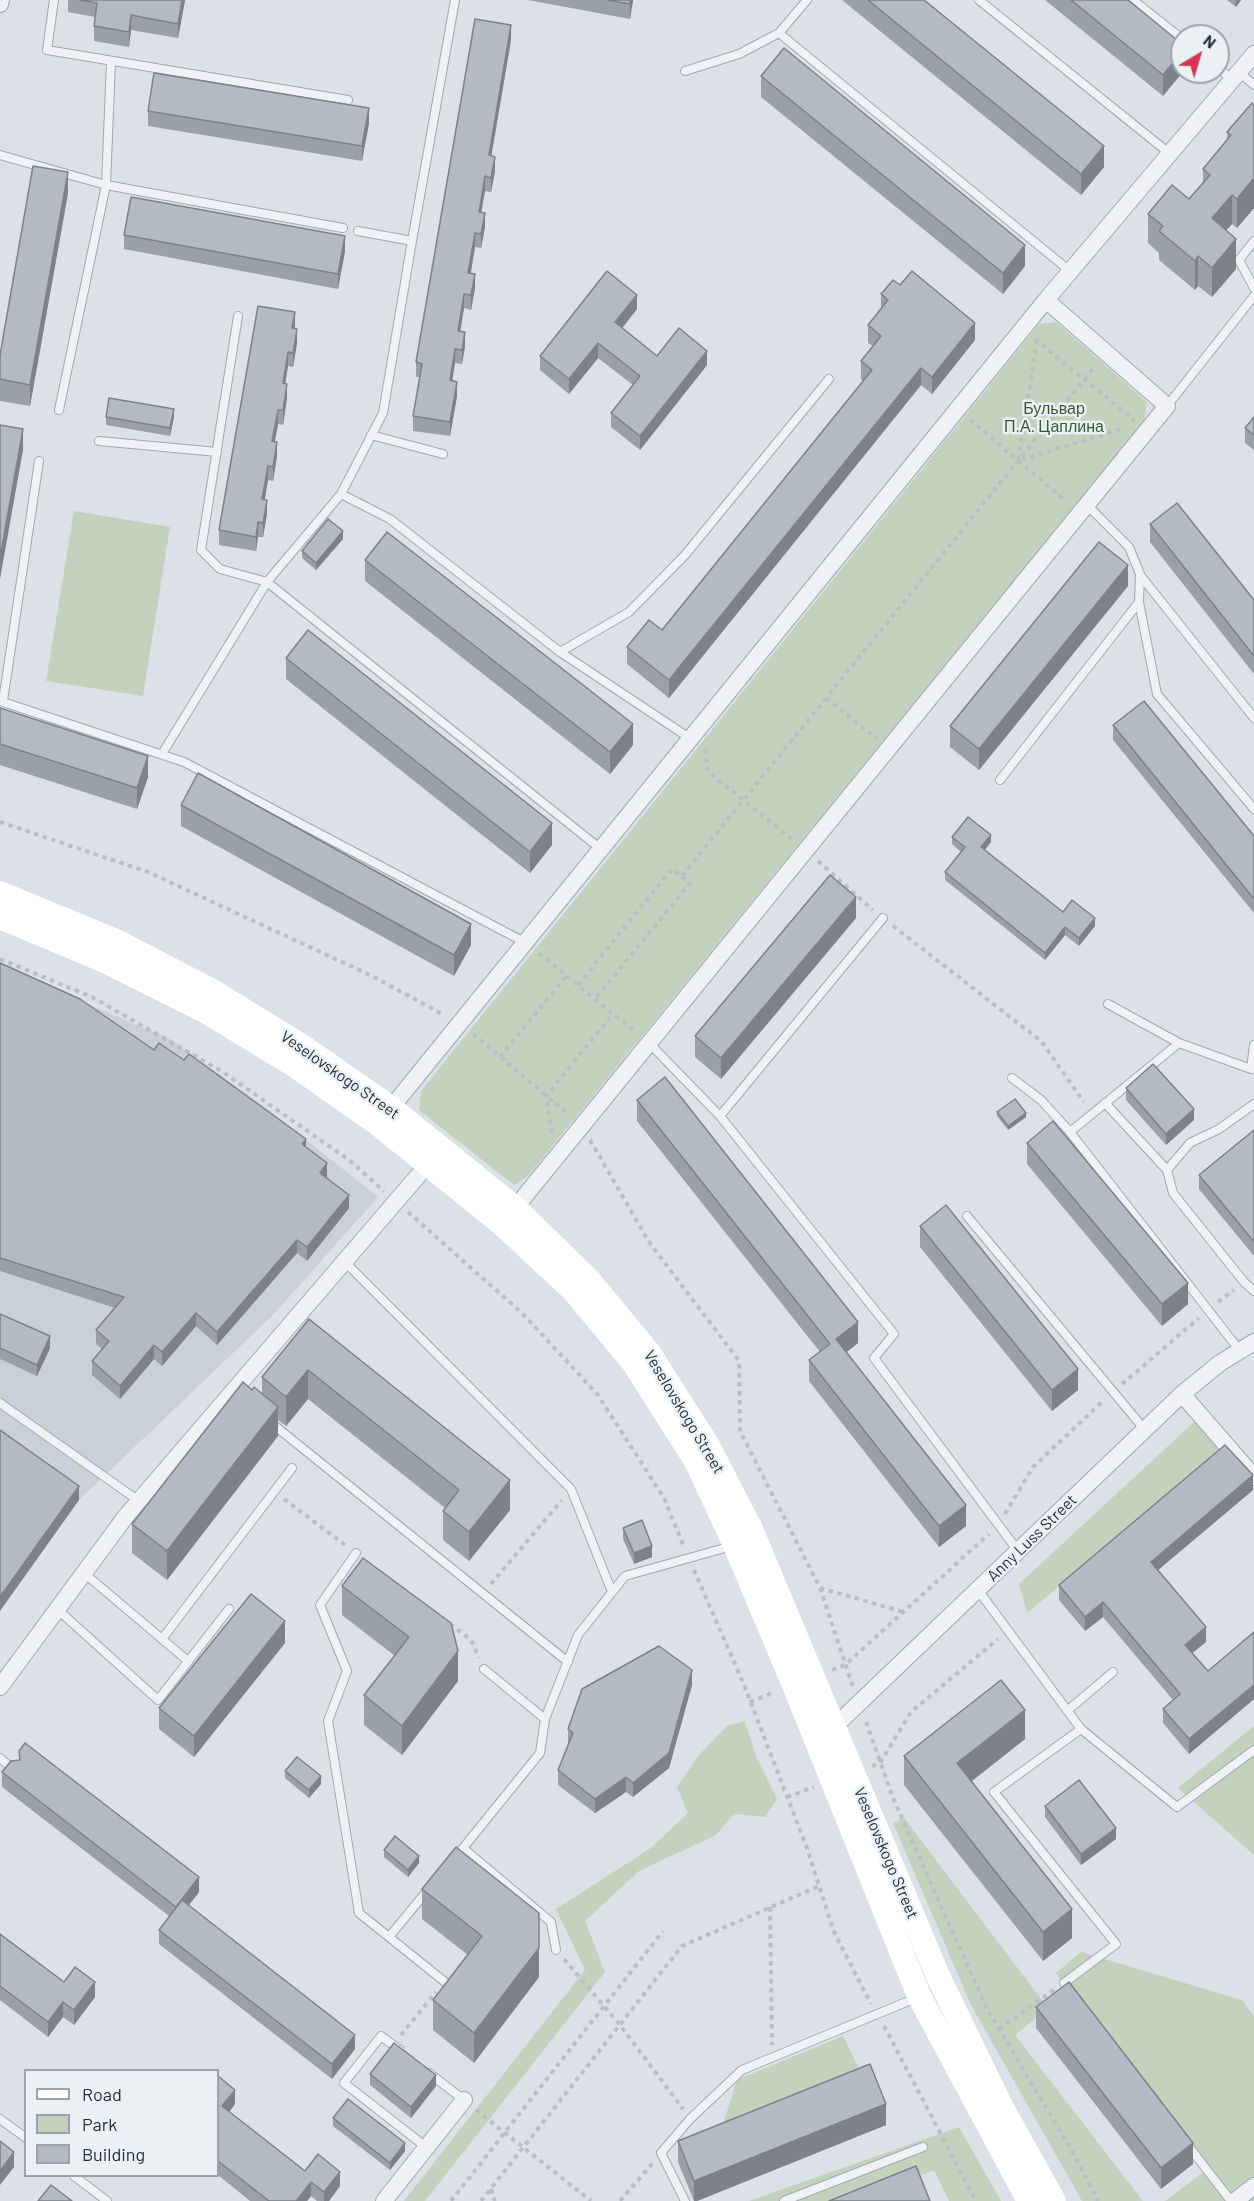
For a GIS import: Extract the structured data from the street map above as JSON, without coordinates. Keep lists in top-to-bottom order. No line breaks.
{"streets":{"main road":["Veselovskogo Street"],"street":["Anny Luss Street"]},"crossings":[["Veselovskogo Street","Anny Luss Street"]],"parks":["Бульвар П.А. Цаплина"],"legend":["Road","Park","Building"],"north":"top right"}
